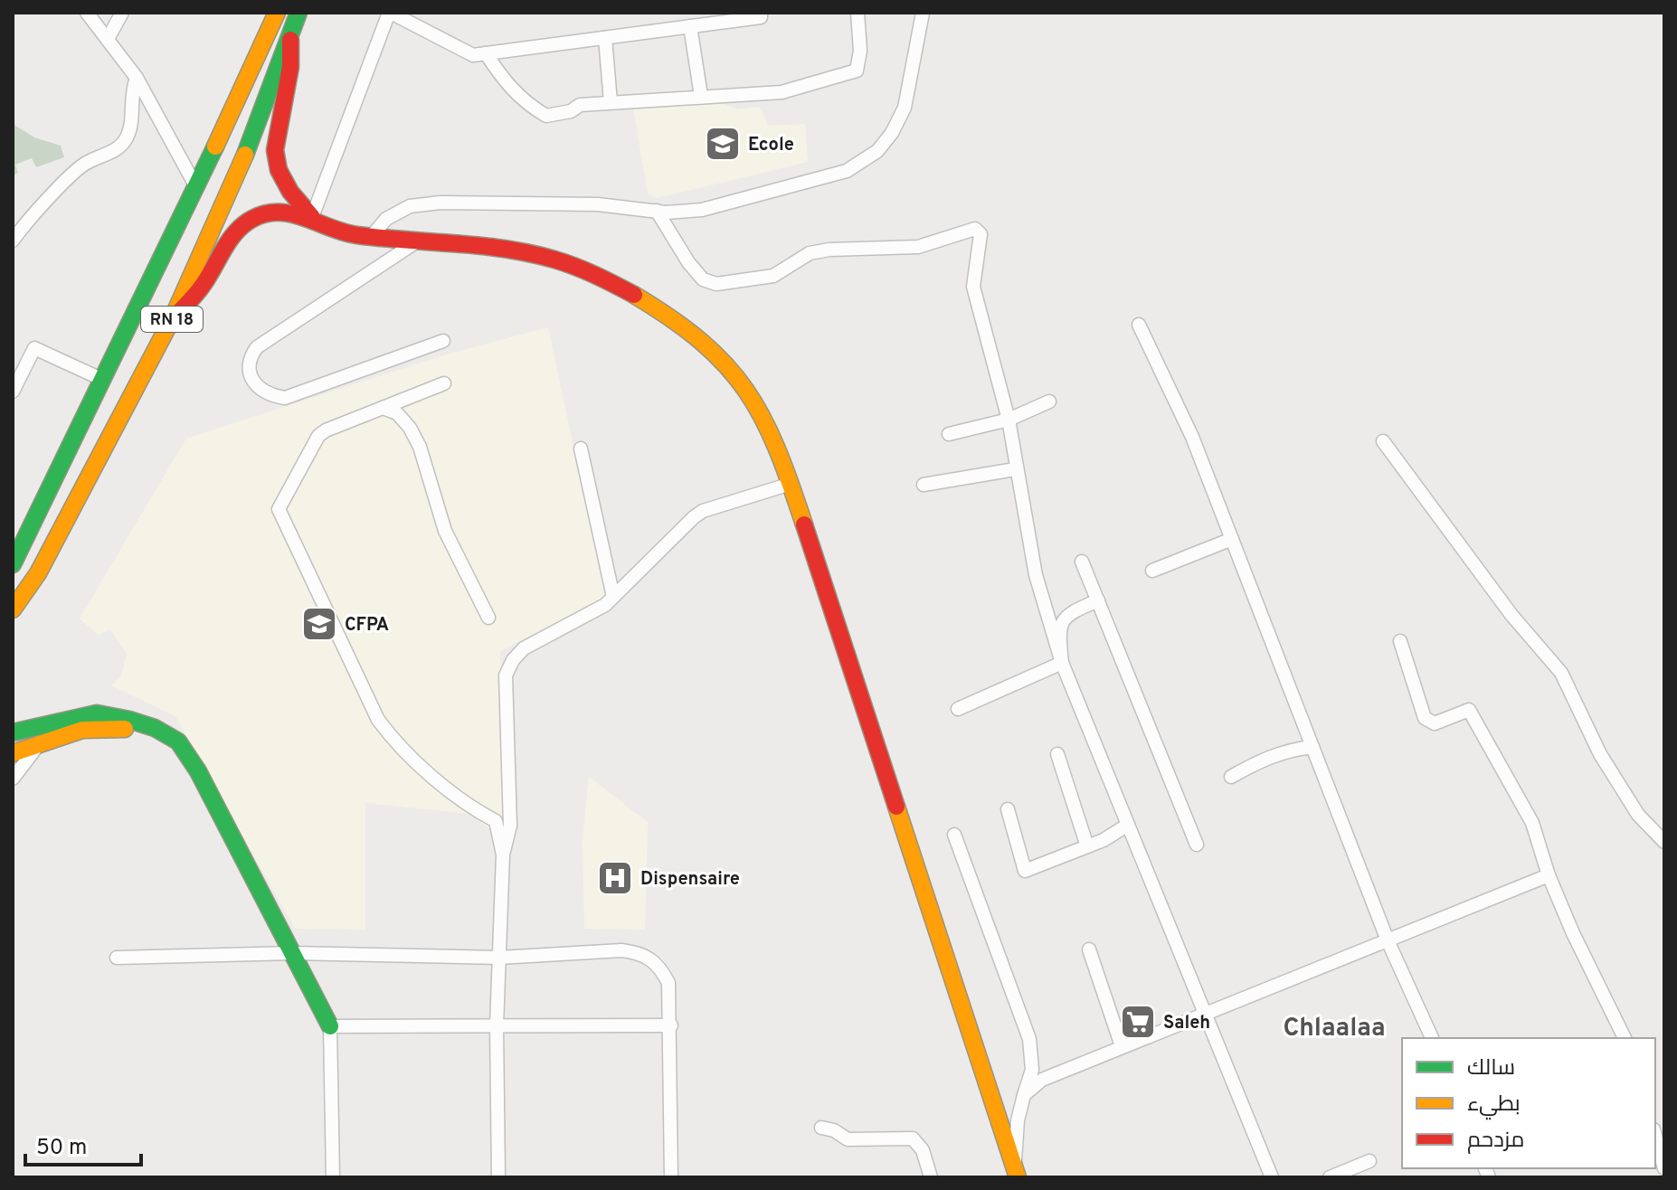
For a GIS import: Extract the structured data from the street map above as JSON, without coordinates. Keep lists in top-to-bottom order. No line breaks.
{"streets":{"main road":["RN 18"]},"districts":["Chlaalaa"],"places":{"school or university":["Ecole","CFPA"],"hospital":["Dispensaire"],"supermarket":["Saleh"]},"legend":["سالك","بطيء","مزدحم"],"scale_bar":"50 m"}
